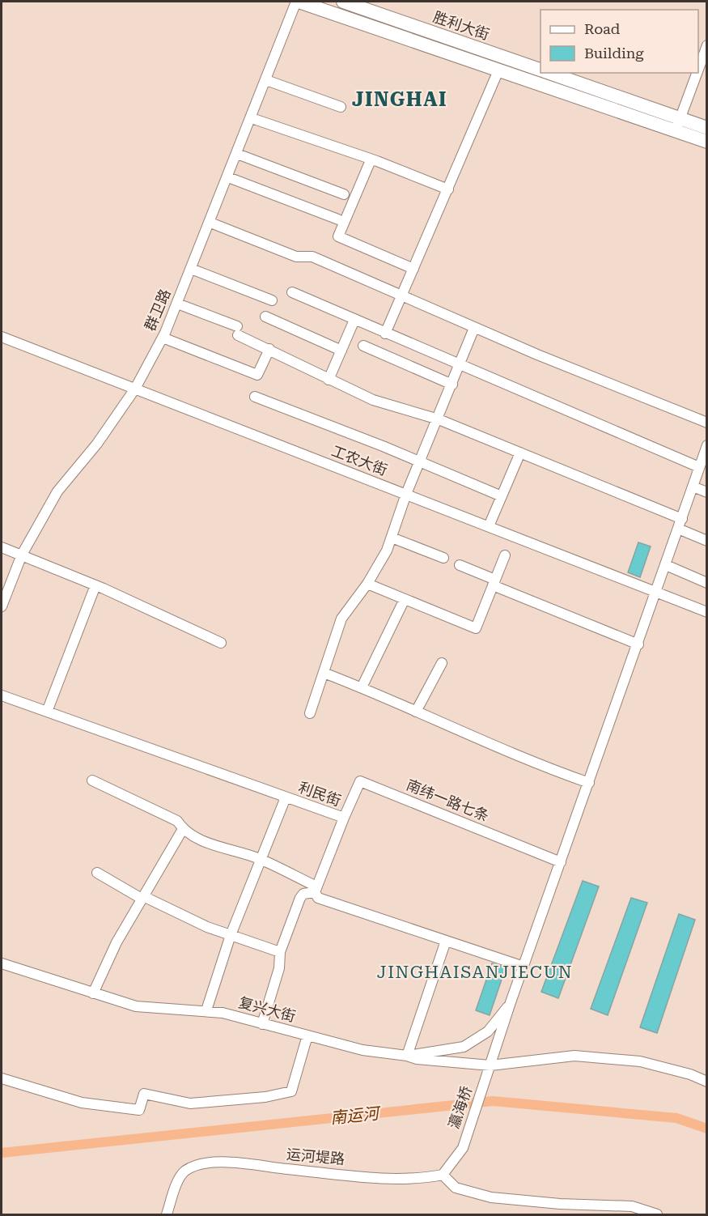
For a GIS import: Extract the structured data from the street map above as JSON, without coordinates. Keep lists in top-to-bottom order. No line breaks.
{"streets":{"main road":["胜利大街"],"street":["群卫路","工农大街","利民街","南纬一路七条","复兴大街","瀛海桥","运河堤路"]},"crossings":[["群卫路","工农大街"],["工农大街","瀛海桥"],["利民街","南纬一路七条"],["南纬一路七条","瀛海桥"],["复兴大街","瀛海桥"],["瀛海桥","运河堤路"]],"districts":["JINGHAI","JINGHAISANJIECUN"],"water":["南运河"],"legend":["Road","Building"]}
